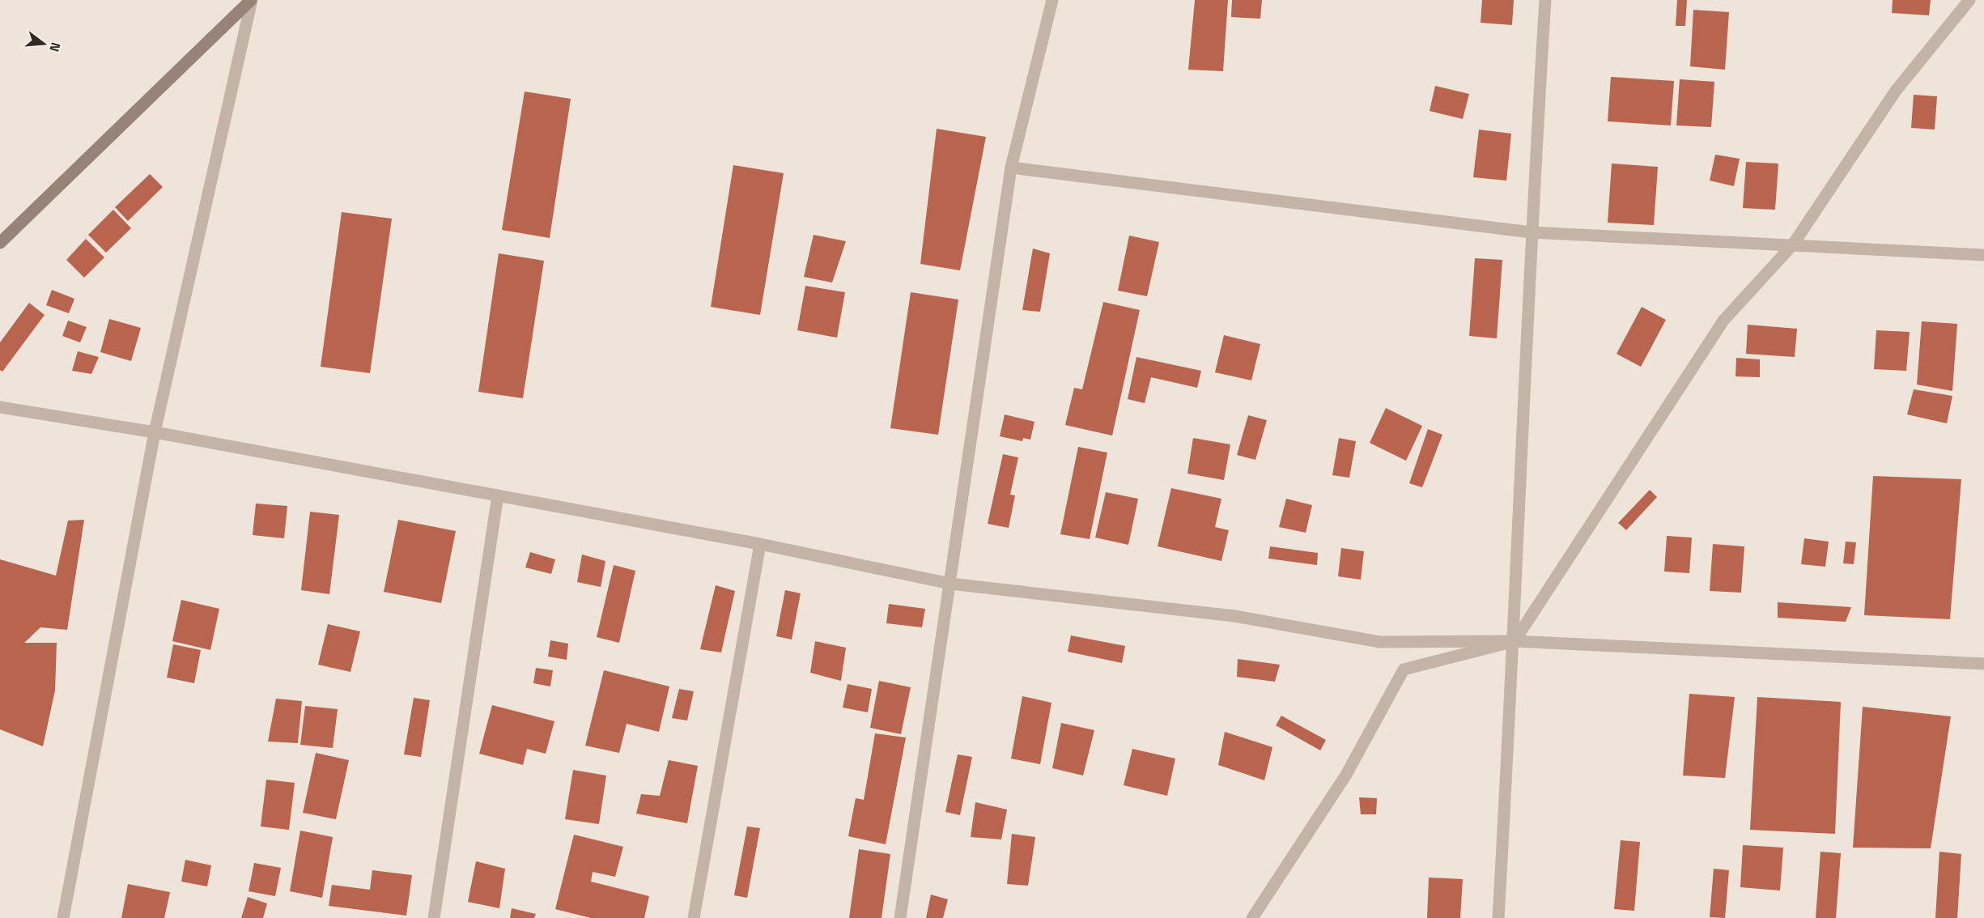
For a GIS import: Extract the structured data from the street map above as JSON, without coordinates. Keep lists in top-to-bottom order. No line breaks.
{"north":"right"}
